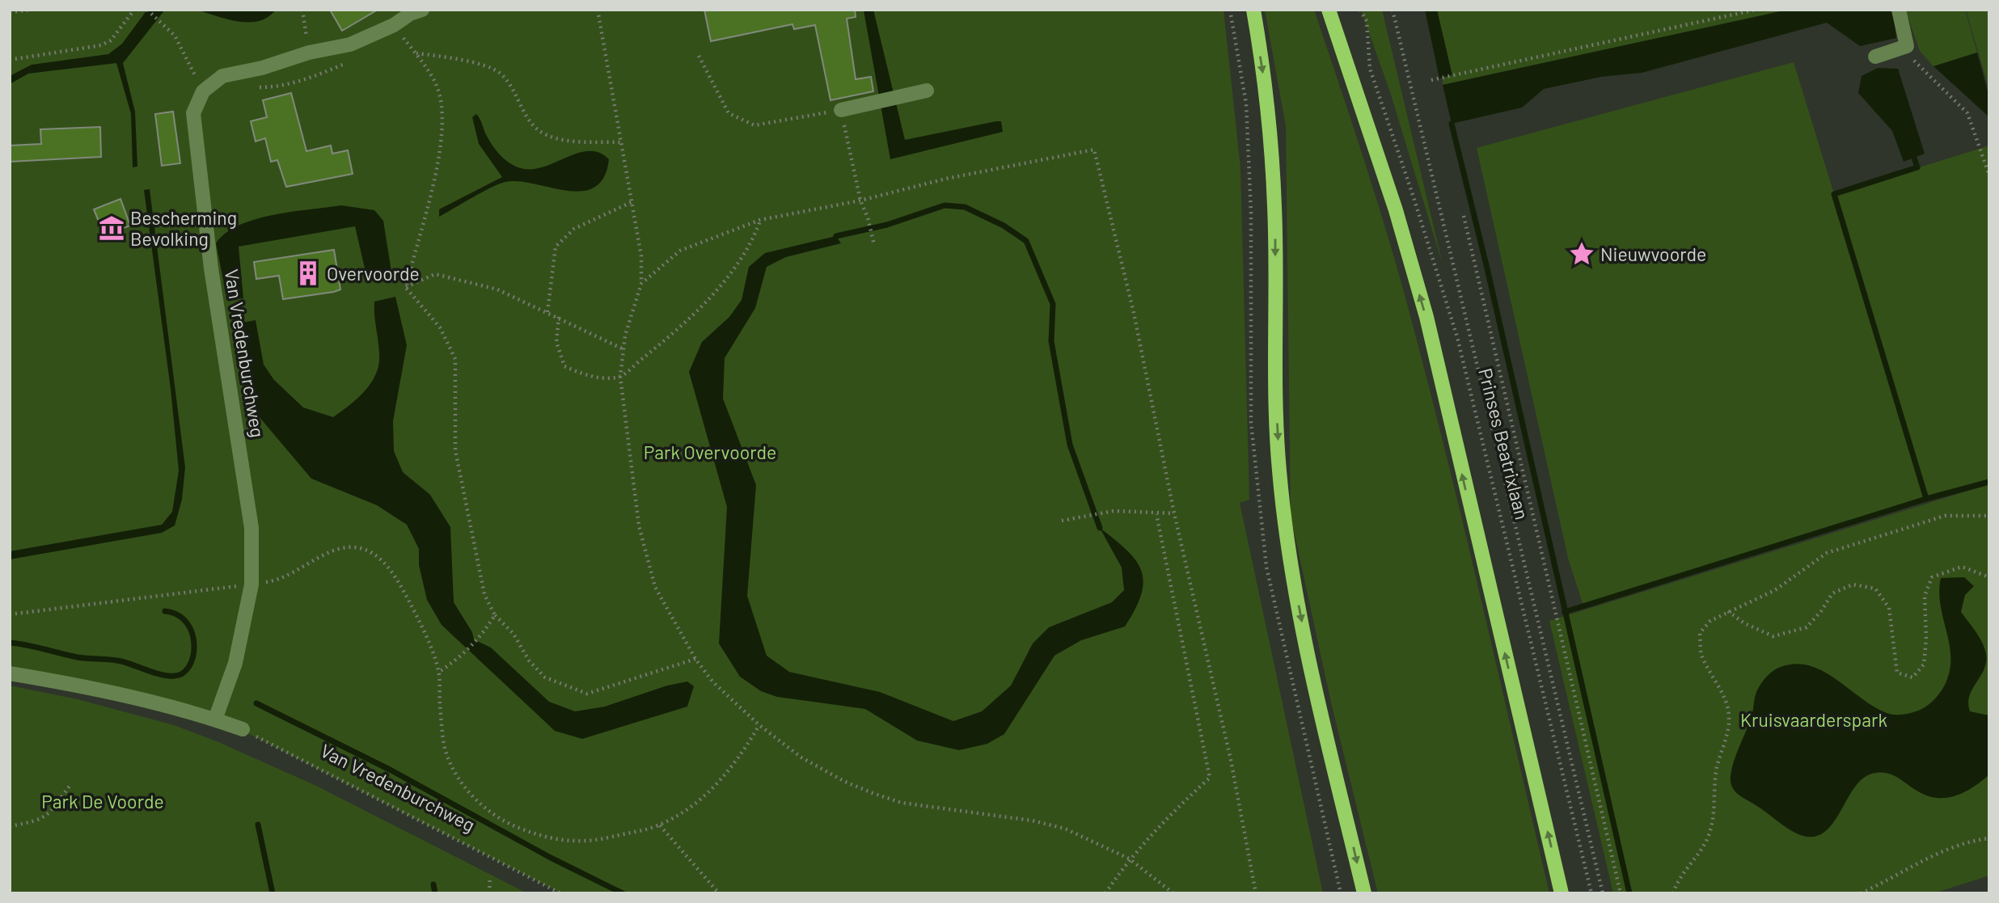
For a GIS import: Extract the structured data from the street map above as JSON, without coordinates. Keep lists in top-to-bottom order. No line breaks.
{"streets":{"street":["Van Vredenburchweg"],"path":["Prinses Beatrixlaan"]},"parks":["Park Overvoorde","Kruisvaarderspark","Park De Voorde"],"places":{"museum":["Bescherming Bevolking"],"place":["Nieuwvoorde"],"building":["Overvoorde"]}}
